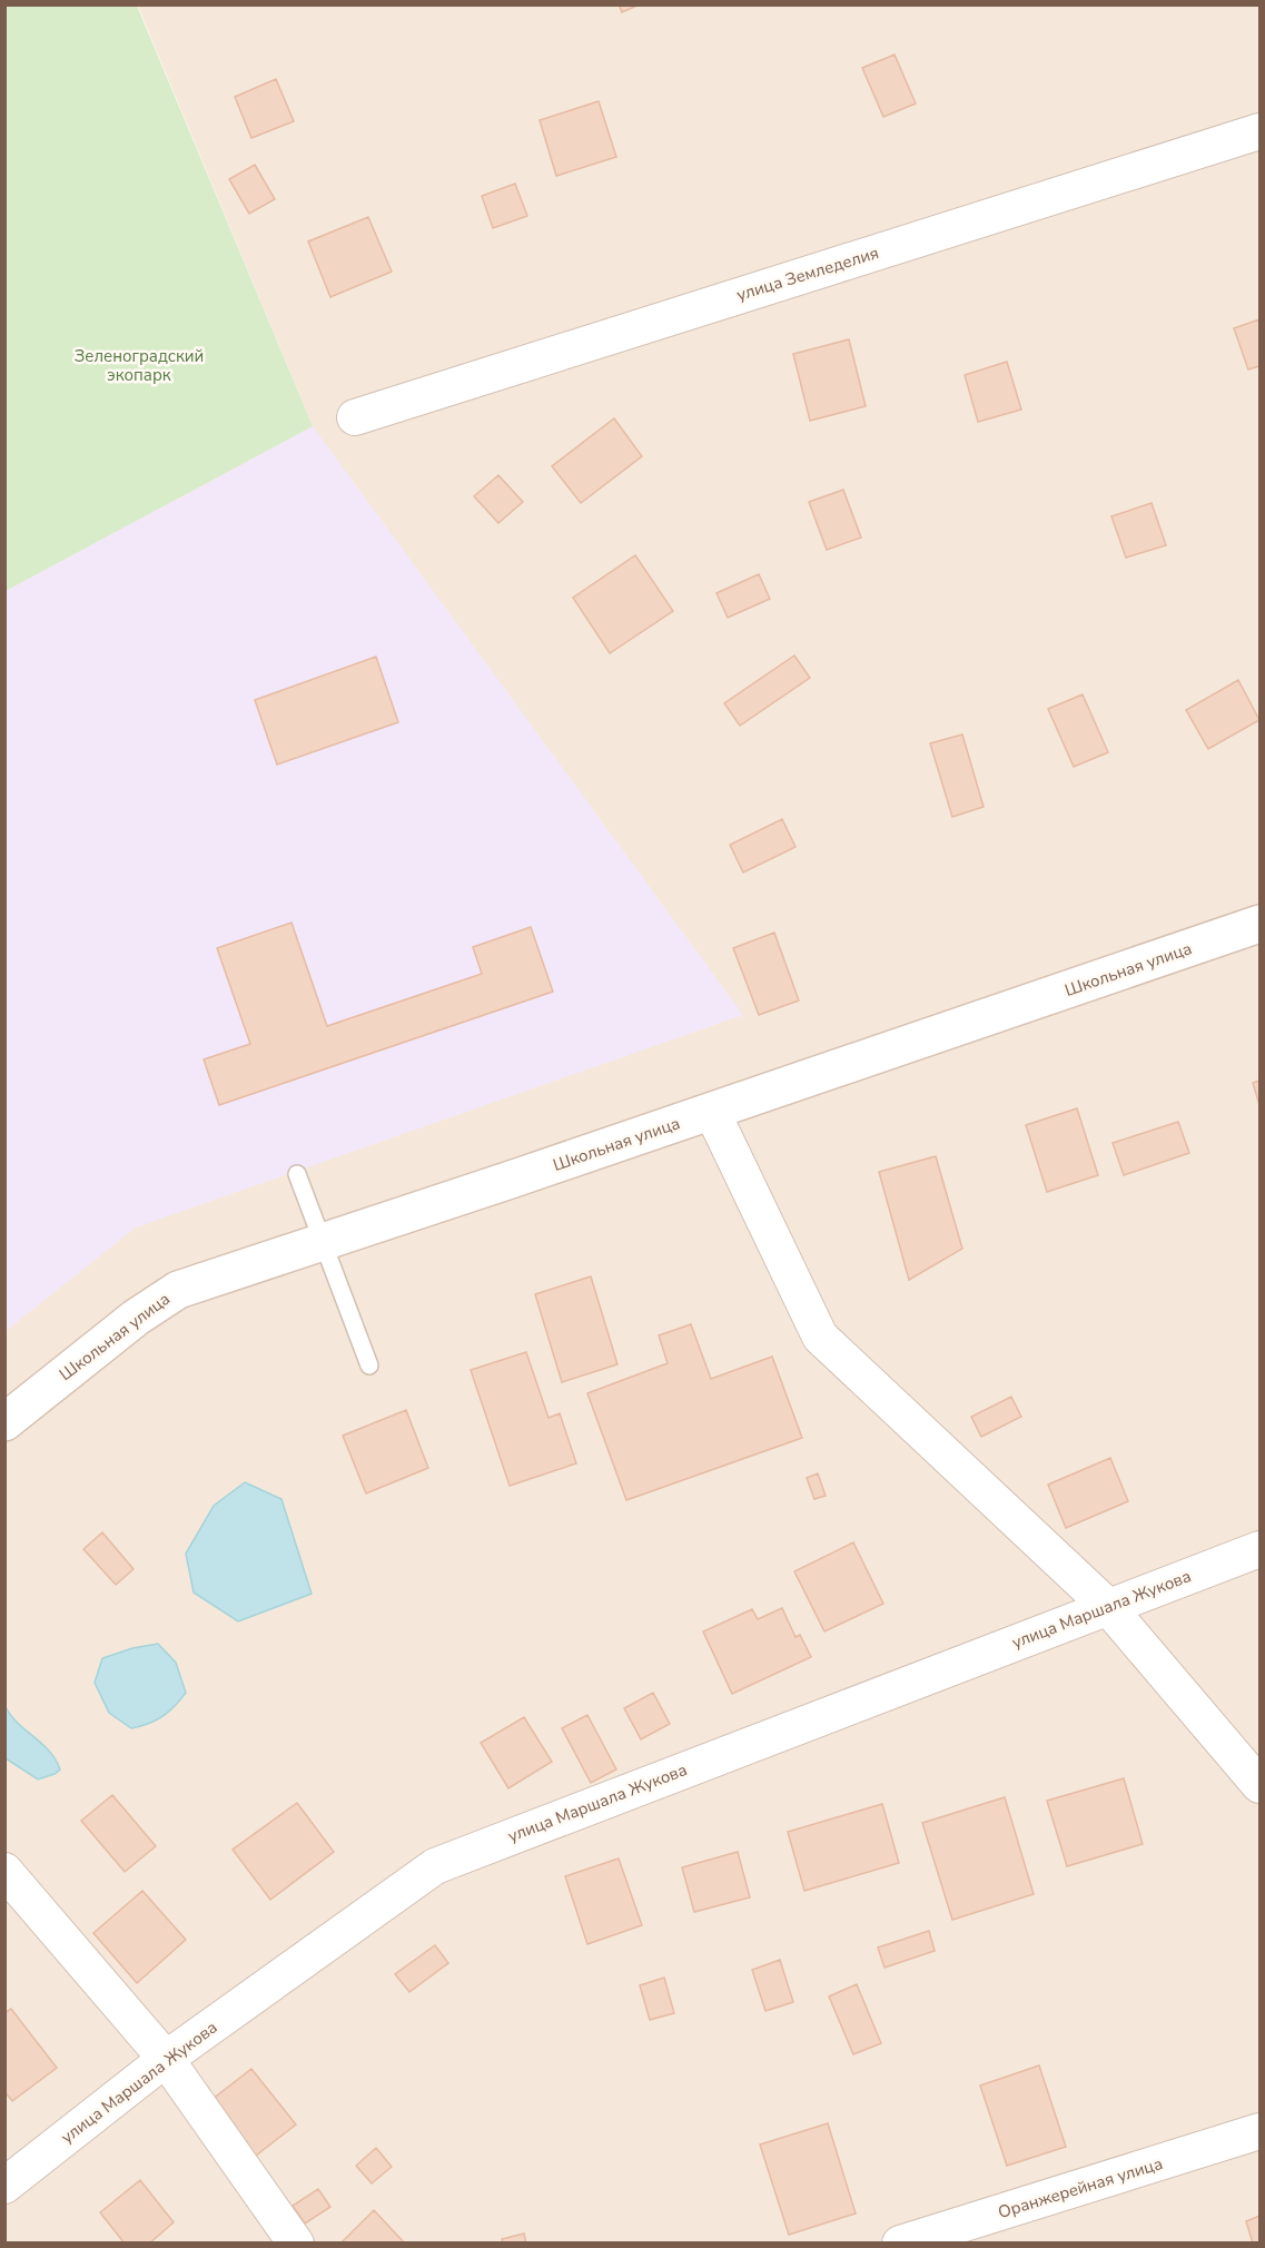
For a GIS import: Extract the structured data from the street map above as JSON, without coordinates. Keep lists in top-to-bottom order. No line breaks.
{"streets":{"street":["улица Земледелия","Школьная улица","улица Маршала Жукова","Оранжерейная улица"]},"parks":["Зеленоградский экопарк"]}
